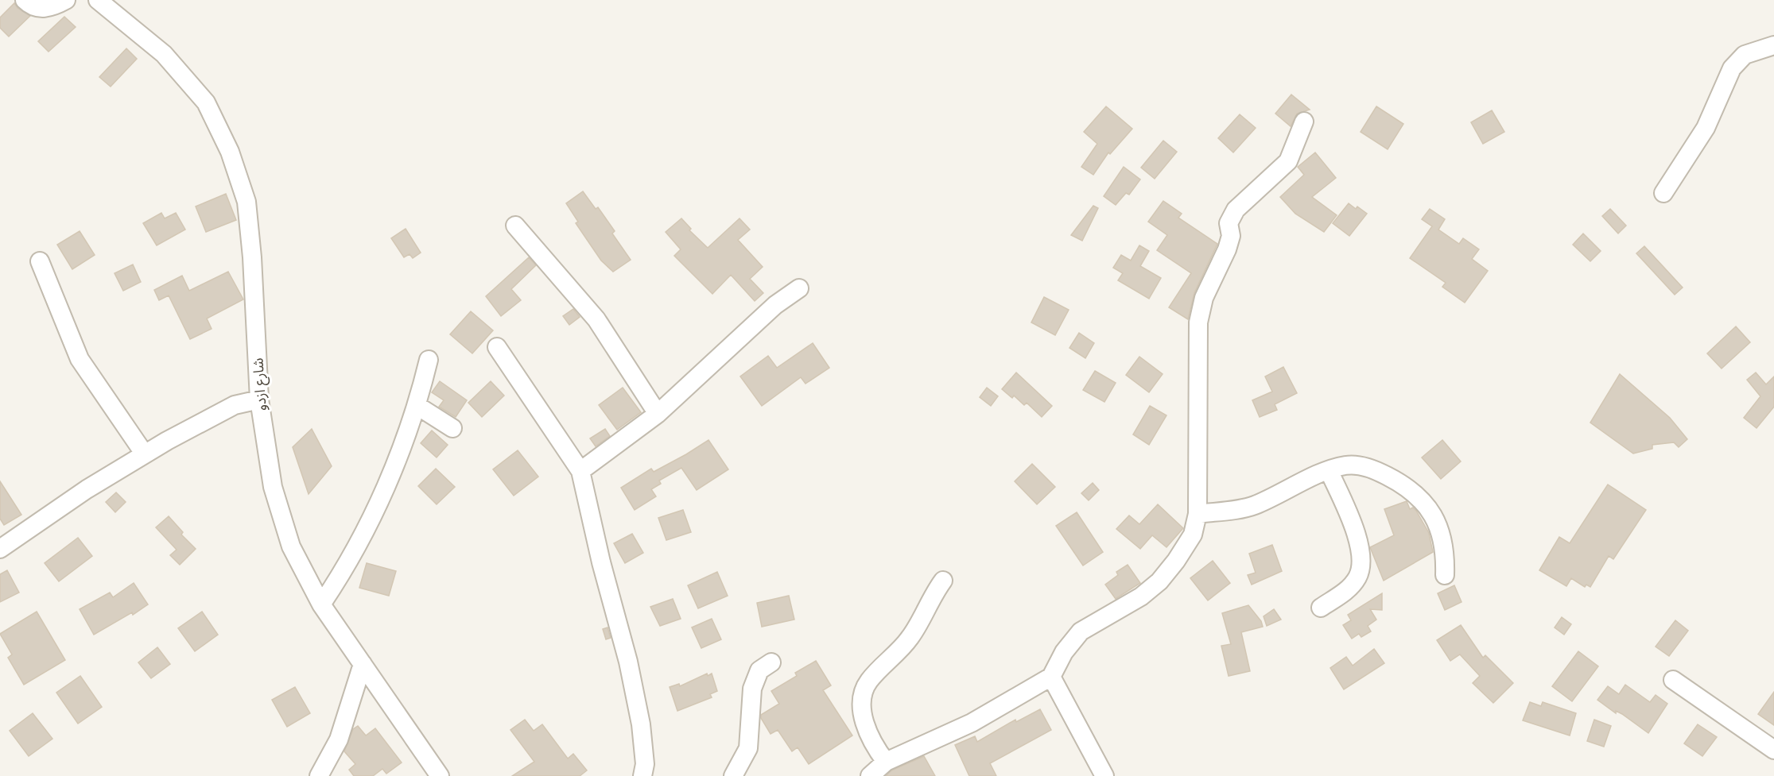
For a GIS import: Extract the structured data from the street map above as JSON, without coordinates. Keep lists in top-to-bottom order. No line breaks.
{"streets":{"street":["شارع ازدو"]}}
